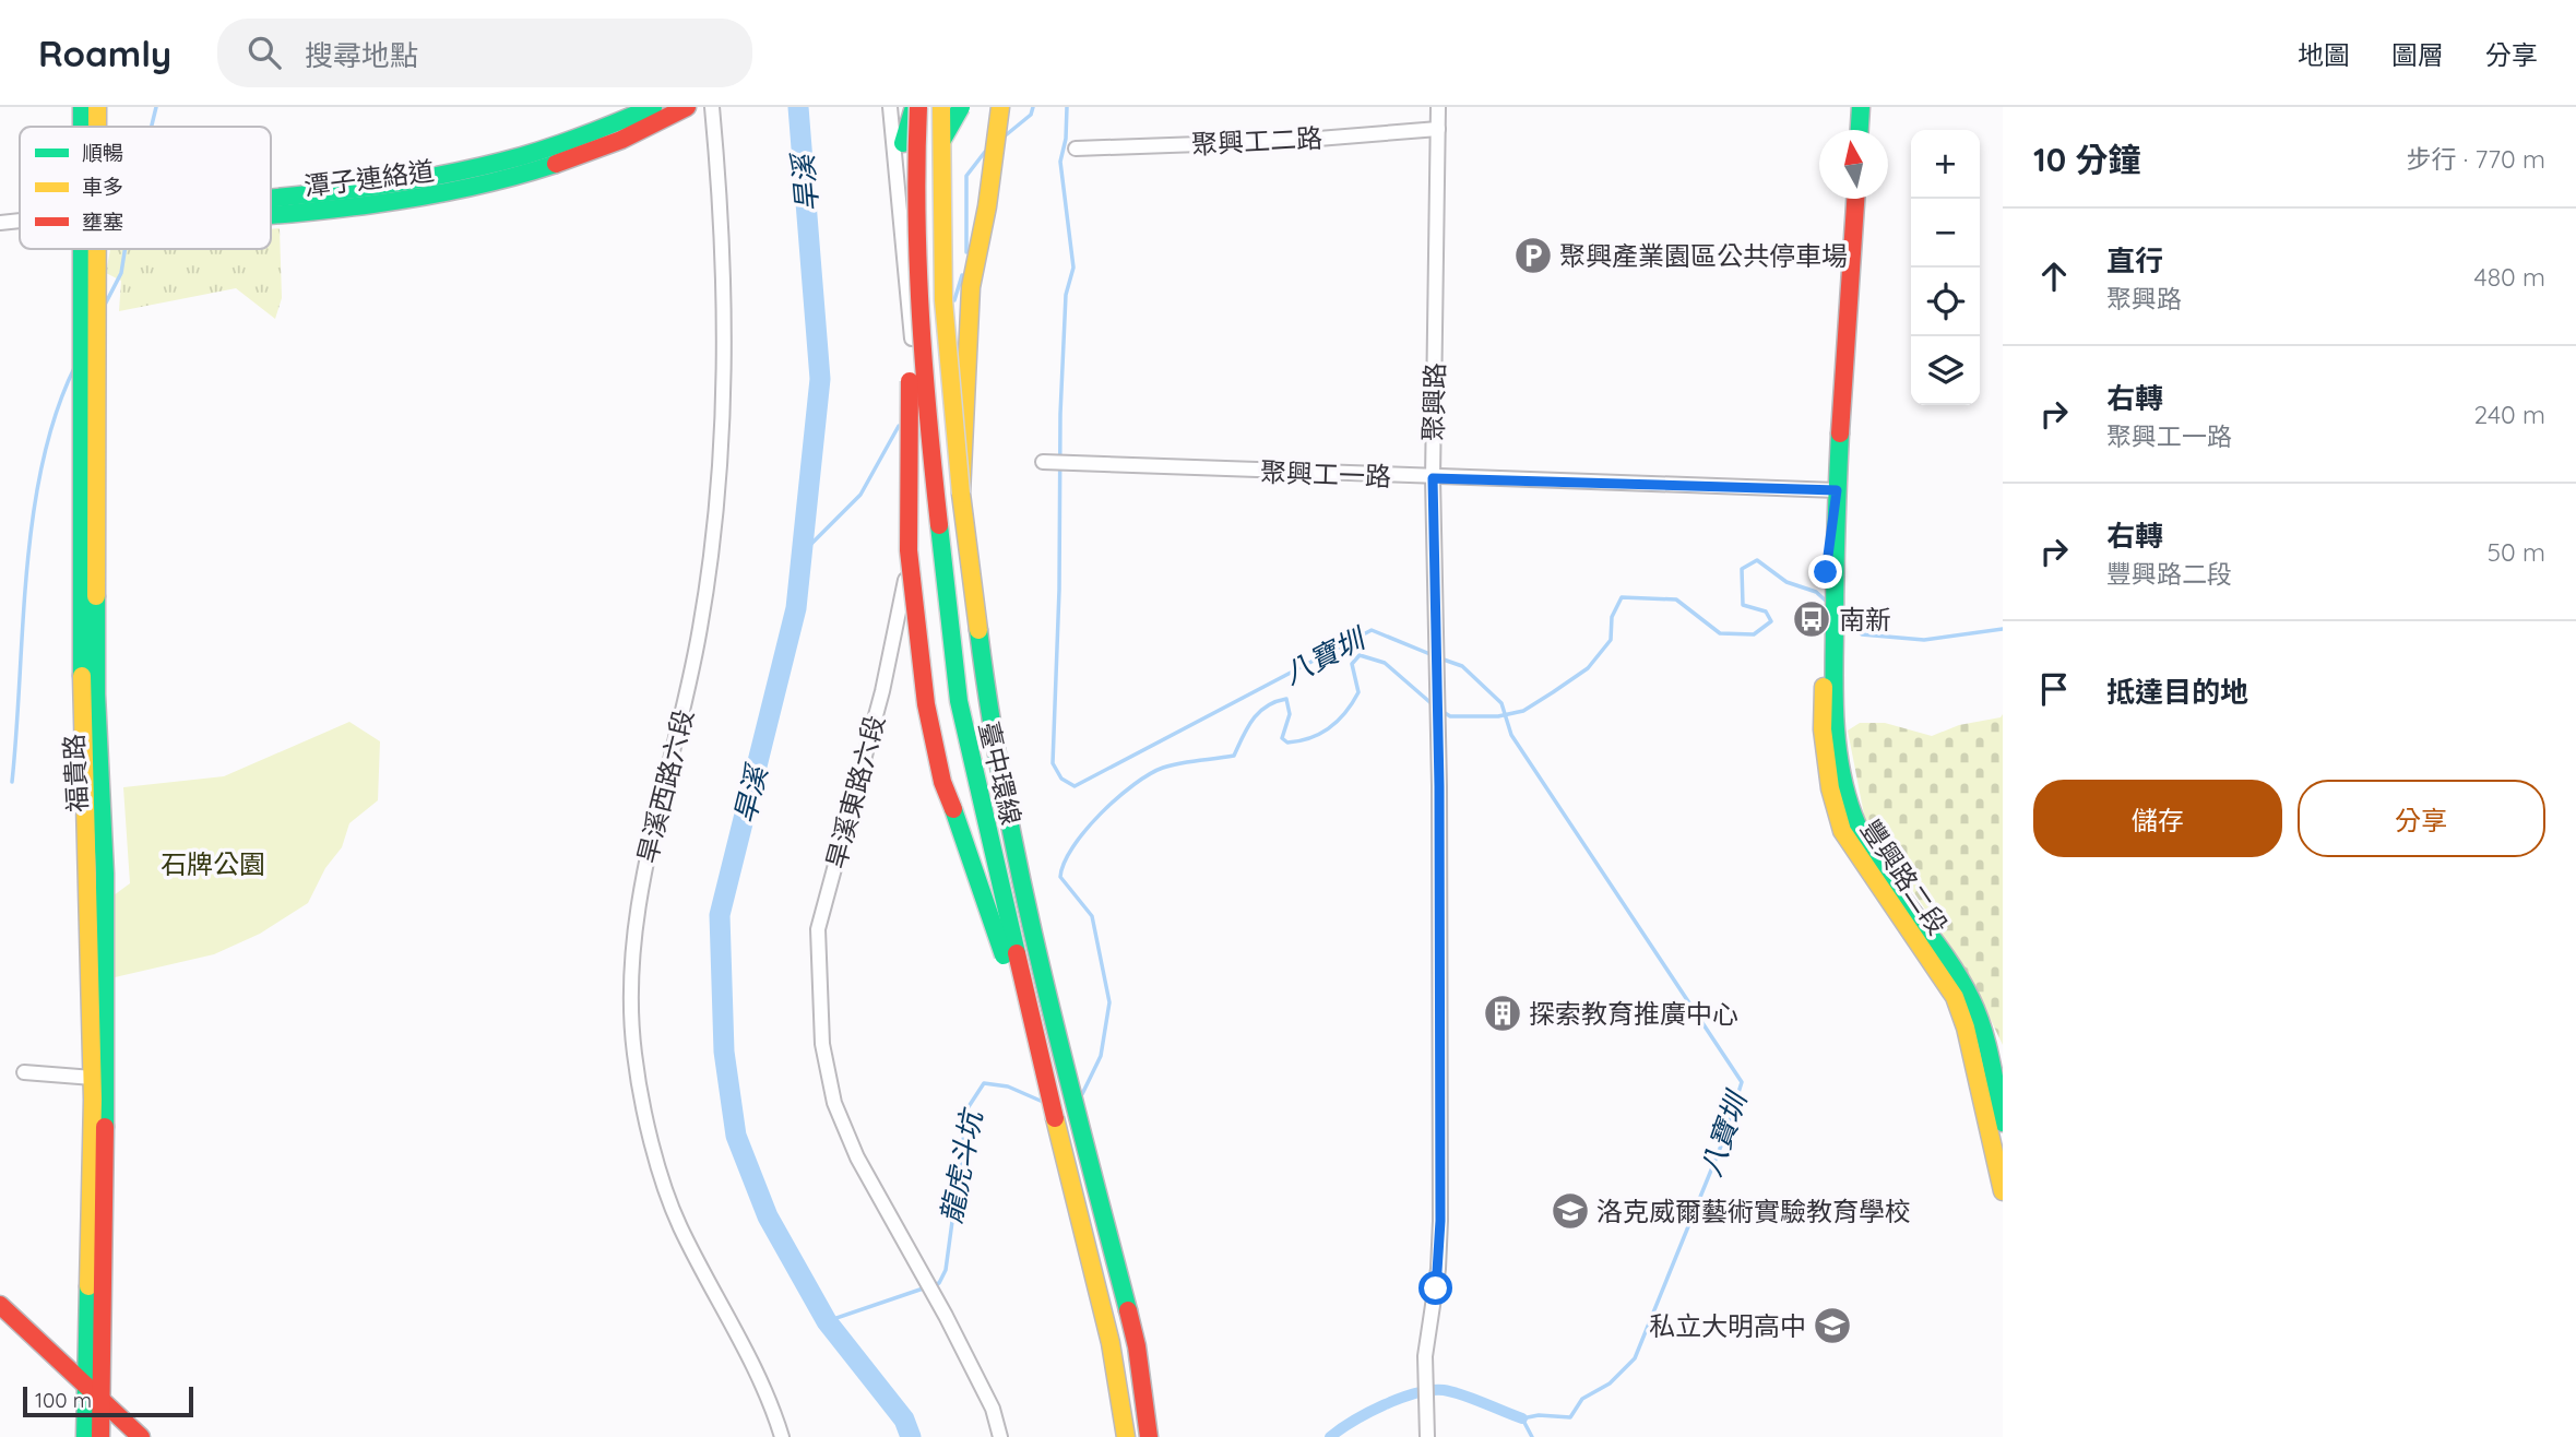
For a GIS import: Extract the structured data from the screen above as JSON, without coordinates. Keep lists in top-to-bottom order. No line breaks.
{"streets":{"main road":["潭子連絡道","福貴路","臺中環線","豐興路二段"],"street":["聚興工二路","聚興路","聚興工一路","旱溪西路六段","旱溪東路六段"]},"crossings":[["聚興工二路","聚興路"],["聚興路","聚興工一路"],["聚興工一路","豐興路二段"]],"water":["旱溪","八寶圳","龍虎斗坑"],"parks":["石牌公園"],"places":{"parking":["聚興產業園區公共停車場"],"bus stop":["南新"],"building":["探索教育推廣中心"],"school or university":["洛克威爾藝術實驗教育學校","私立大明高中"]},"legend":["順暢","車多","壅塞"],"scale_bar":"100 m","north":"top","page":{"header":"Roamly","search":"搜尋地點","nav":["地圖","圖層","分享"],"heading":["10 分鐘","步行 · 770 m"],"map_buttons":["+","−"],"list":[["直行","聚興路","480 m"],["右轉","聚興工一路","240 m"],["右轉","豐興路二段","50 m"],"抵達目的地"],"buttons":["儲存","分享"],"scale":"100 m"}}
